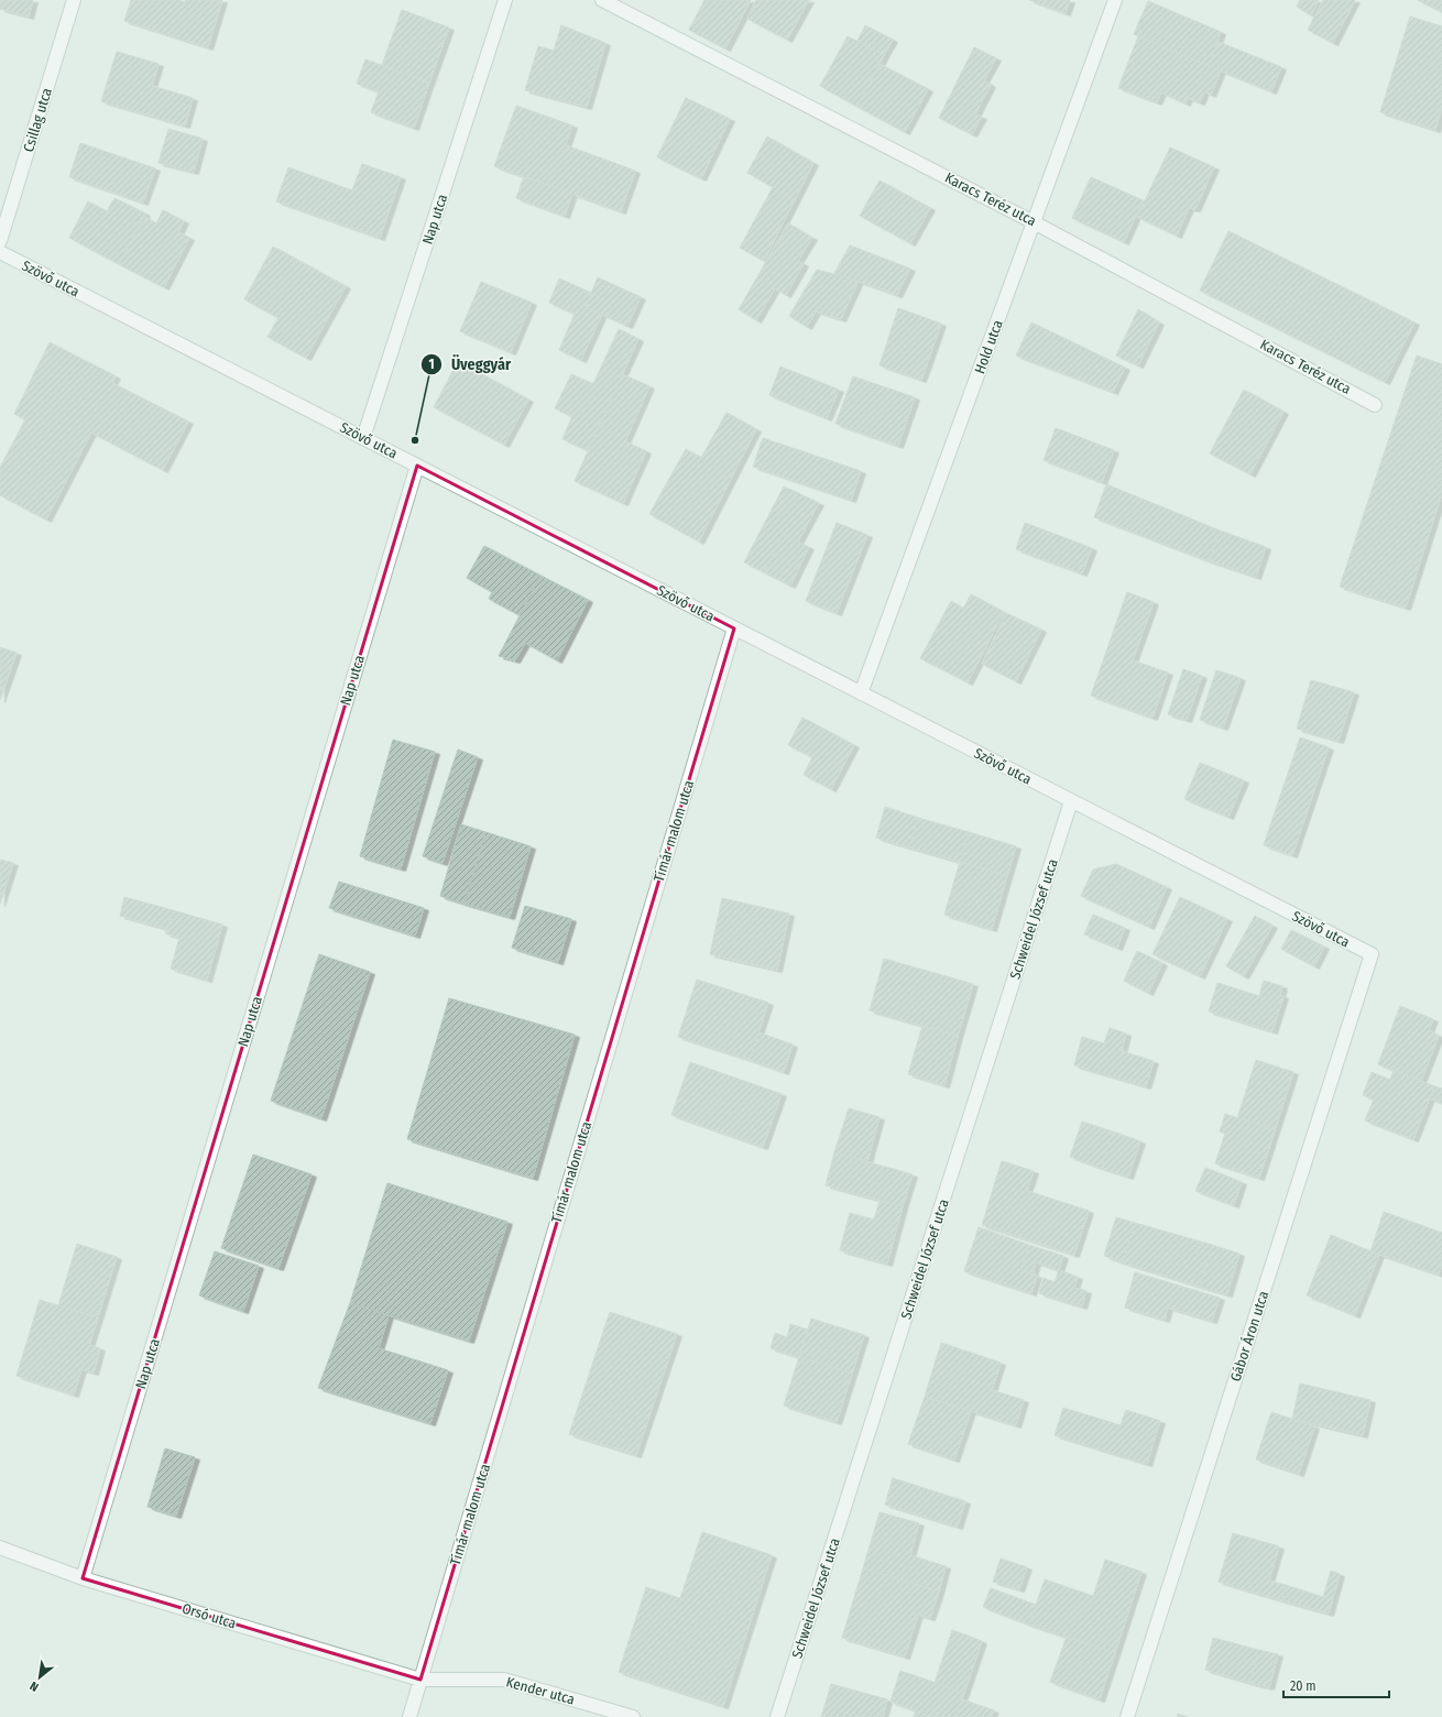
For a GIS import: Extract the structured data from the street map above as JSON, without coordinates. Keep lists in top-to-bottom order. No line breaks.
{"streets":{"street":["Csillag utca","Karacs Teréz utca","Nap utca","Szövő utca","Hold utca","Tímár malom utca","Schweidel József utca","Gábor Áron utca","Orsó utca","Kender utca"]},"crossings":[["Karacs Teréz utca","Hold utca"],["Nap utca","Szövő utca"],["Nap utca","Orsó utca"],["Szövő utca","Hold utca"],["Szövő utca","Tímár malom utca"],["Szövő utca","Schweidel József utca"],["Szövő utca","Gábor Áron utca"],["Tímár malom utca","Orsó utca"],["Tímár malom utca","Kender utca"],["Orsó utca","Kender utca"]],"places":["Üveggyár"],"scale_bar":"20 m","north":"bottom left"}
